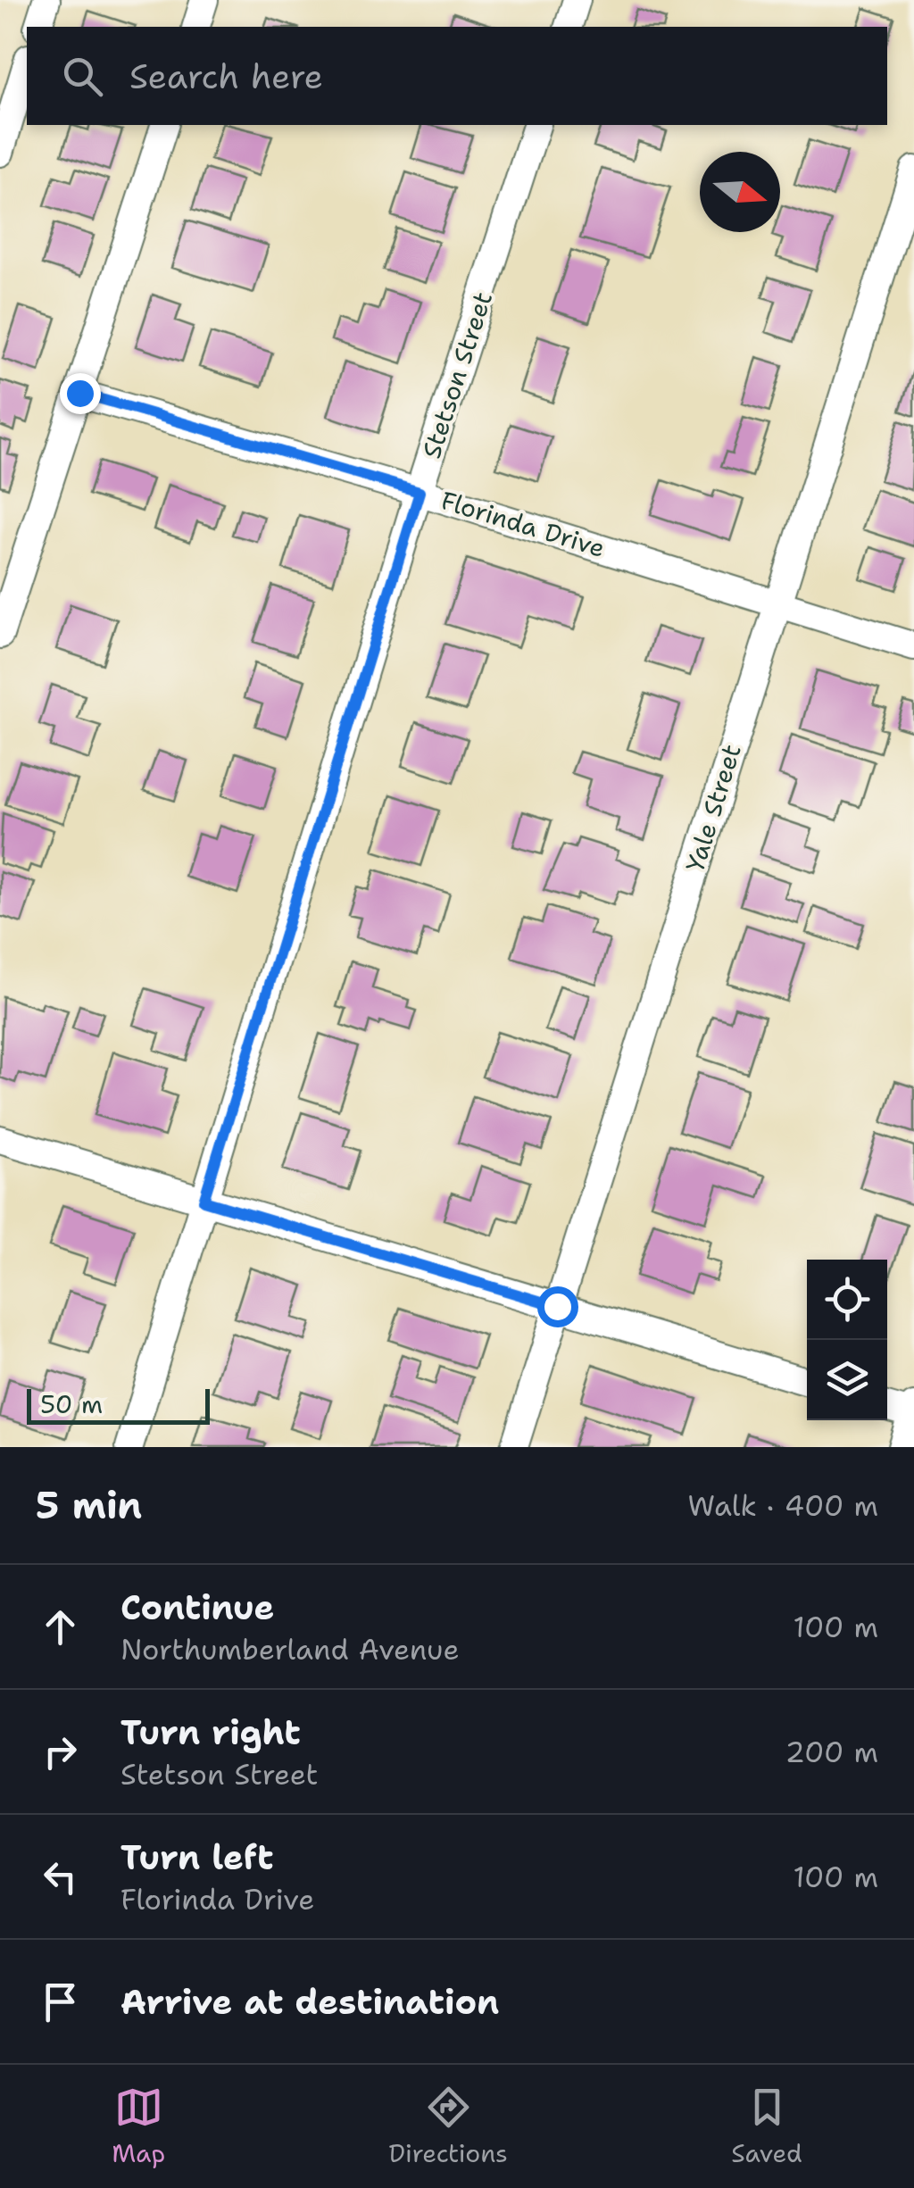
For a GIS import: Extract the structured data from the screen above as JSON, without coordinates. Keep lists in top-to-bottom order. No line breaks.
{"streets":{"street":["Stetson Street","Florinda Drive","Yale Street"]},"crossings":[["Stetson Street","Florinda Drive"],["Florinda Drive","Yale Street"]],"scale_bar":"50 m","north":"right","page":{"search":"Search here","scale":"50 m","heading":["5 min","Walk · 400 m"],"list":[["Continue","Northumberland Avenue","100 m"],["Turn right","Stetson Street","200 m"],["Turn left","Florinda Drive","100 m"],"Arrive at destination"],"nav":["Map","Directions","Saved"]}}
